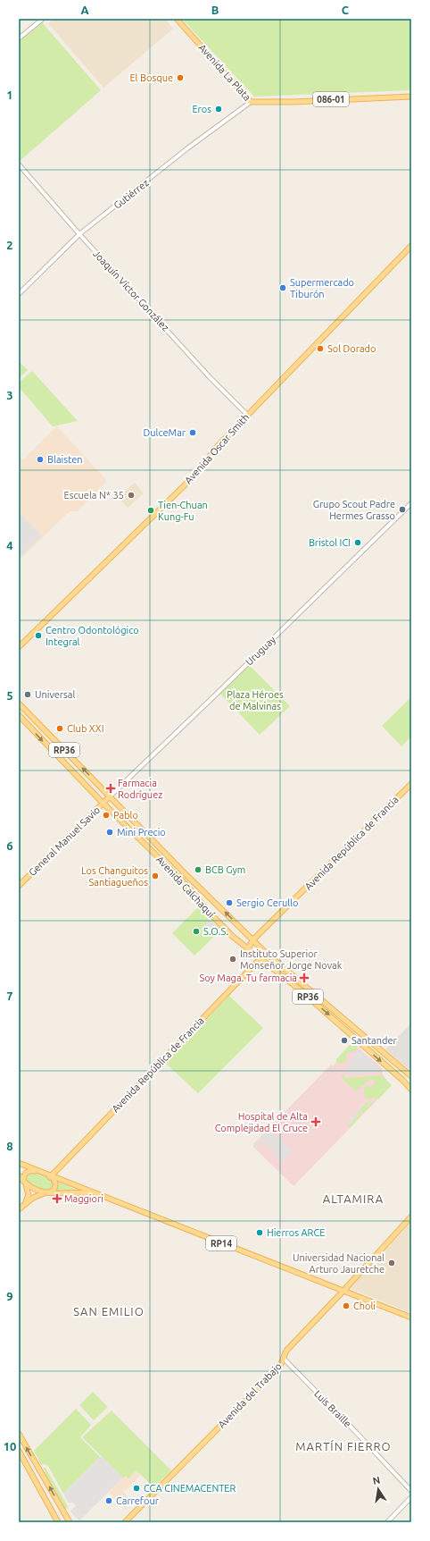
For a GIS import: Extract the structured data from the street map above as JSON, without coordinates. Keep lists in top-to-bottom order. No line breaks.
{"streets":{"main road":["Avenida La Plata","086-01","Avenida Oscar Smith","RP36","General Manuel Savio","Avenida República de Francia","Avenida Calchaquí","RP14","Avenida del Trabajo"],"street":["Gutiérrez","Joaquín Víctor González","Uruguay","Luis Braille"]},"crossings":[["Avenida La Plata","Gutiérrez"],["Gutiérrez","Joaquín Víctor González"],["Joaquín Víctor González","Avenida Oscar Smith"],["Uruguay","General Manuel Savio"],["Uruguay","Avenida Calchaquí"],["General Manuel Savio","Avenida Calchaquí"],["Avenida República de Francia","Avenida Calchaquí"],["Avenida República de Francia","RP14"],["RP14","Avenida del Trabajo"],["Avenida del Trabajo","Luis Braille"]],"districts":["ALTAMIRA","SAN EMILIO","MARTÍN FIERRO"],"parks":["Plaza Héroes de Malvinas"],"places":{"other":["El Bosque","Eros","Supermercado Tiburón","Sol Dorado","DulceMar","Blaisten","Escuela N* 35","Grupo Scout Padre Hermes Grasso","Tien-Chuan Kung-Fu","Bristol ICI","Centro Odontológico Integral","Universal","Club XXI","Pablo","Mini Precio","BCB Gym","Los Changuitos Santiagueños","Sergio Cerullo","S.O.S.","Instituto Superior Monseñor Jorge Novak","Santander","Hierros ARCE","Universidad Nacional Arturo Jauretche","Choli","CCA CINEMACENTER","Carrefour"],"health":["Farmacia Rodríguez","Soy Maga. Tu farmacia","Hospital de Alta Complejidad El Cruce","Maggiori"]},"north":"top","grid":{"columns":["A","B","C"],"rows":["1","2","3","4","5","6","7","8","9","10"]}}
